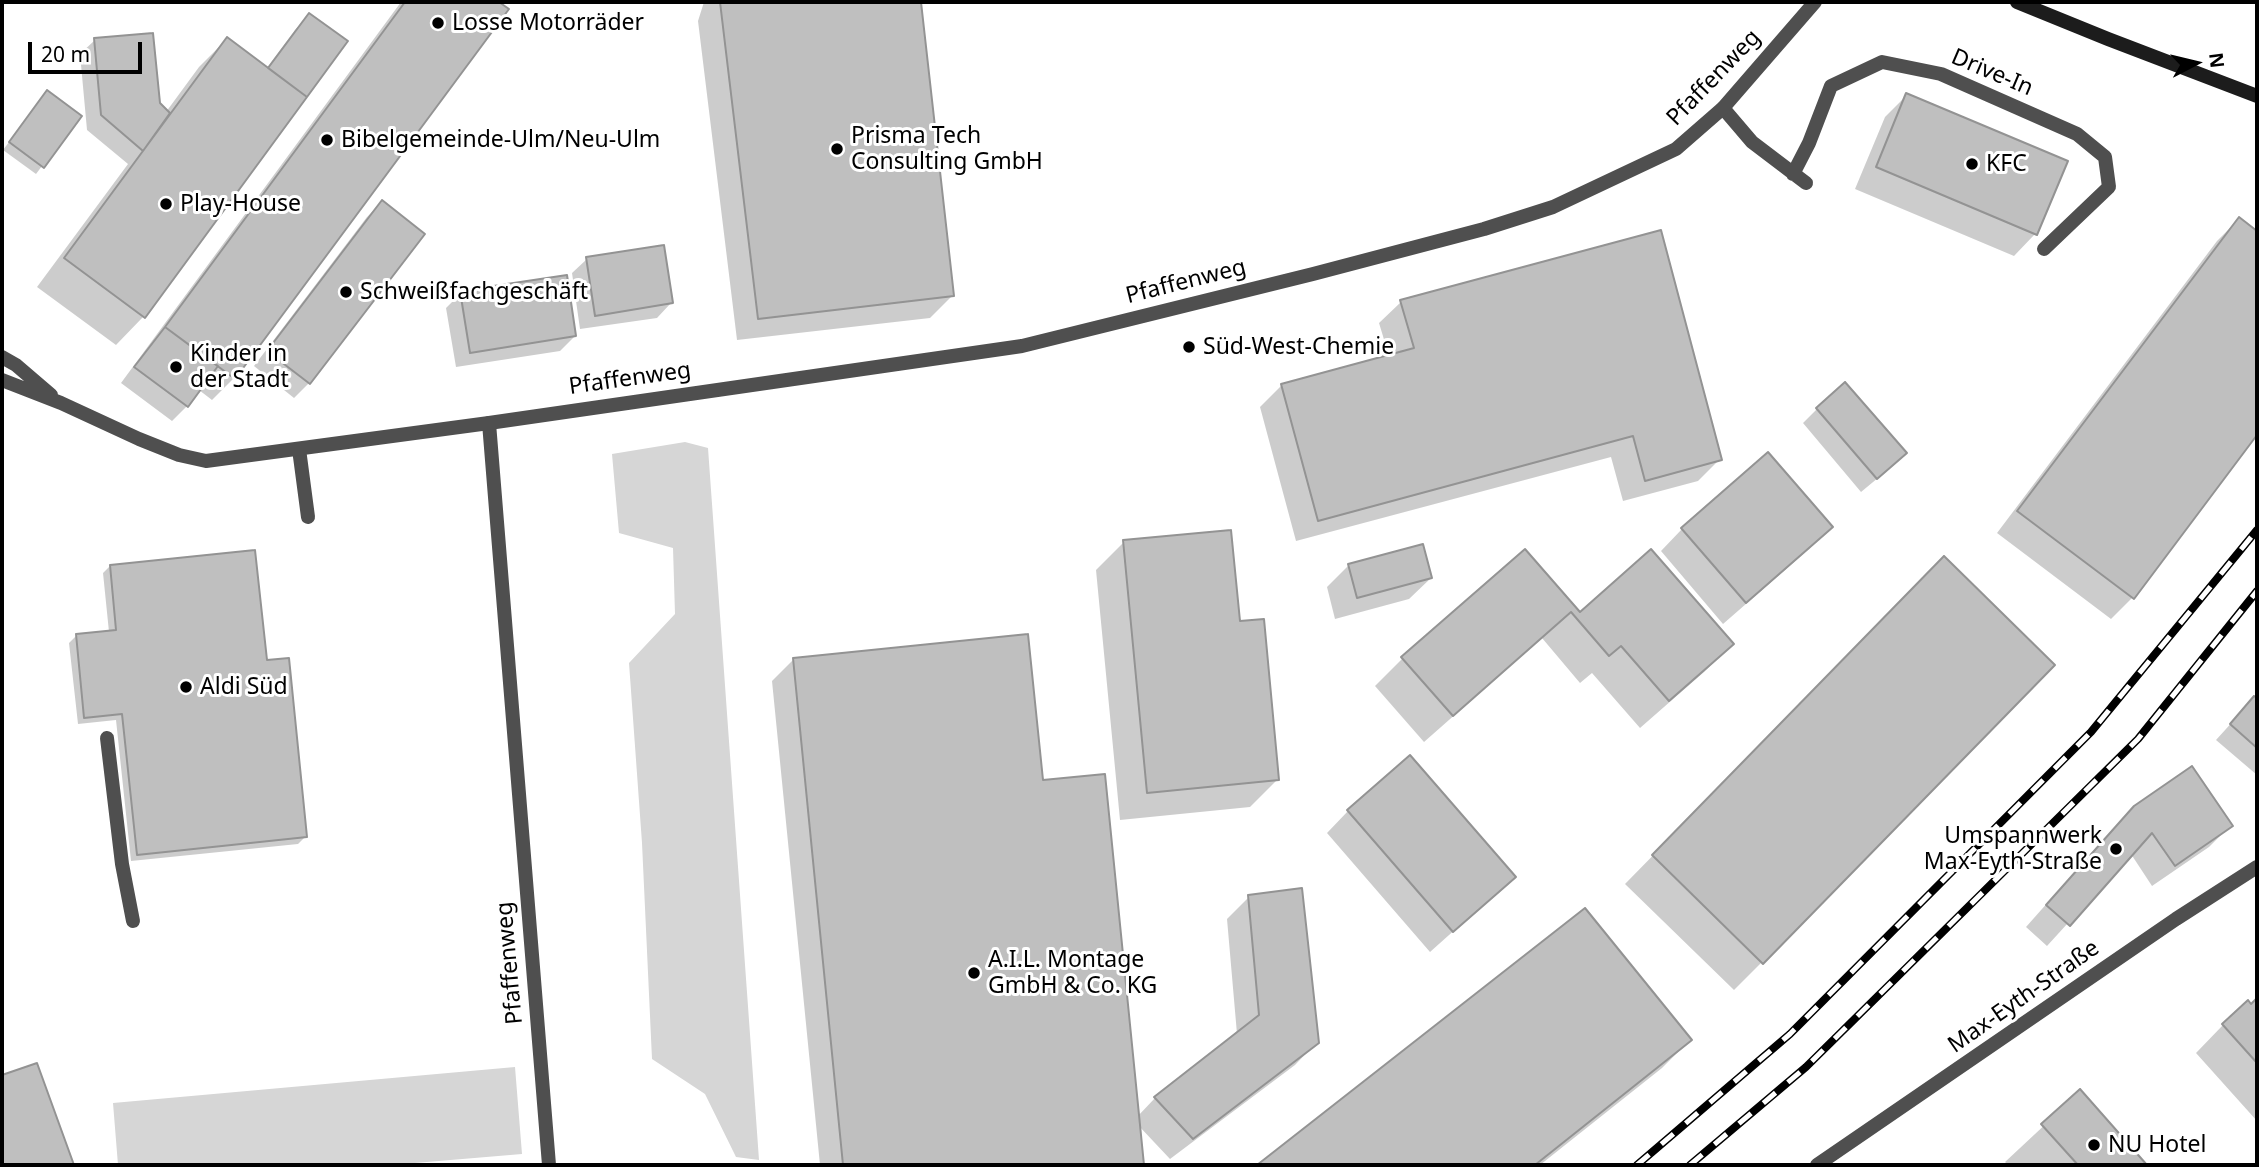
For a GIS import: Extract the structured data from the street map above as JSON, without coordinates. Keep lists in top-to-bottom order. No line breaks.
{"streets":{"street":["Drive-In","Pfaffenweg","Max-Eyth-Straße"]},"places":["Losse Motorräder","Bibelgemeinde-Ulm/Neu-Ulm","Prisma Tech Consulting GmbH","KFC","Play-House","Schweißfachgeschäft","Süd-West-Chemie","Kinder in der Stadt","Aldi Süd","Umspannwerk Max-Eyth-Straße","A.I.L. Montage GmbH & Co. KG","NU Hotel"],"scale_bar":"20 m","north":"right"}
